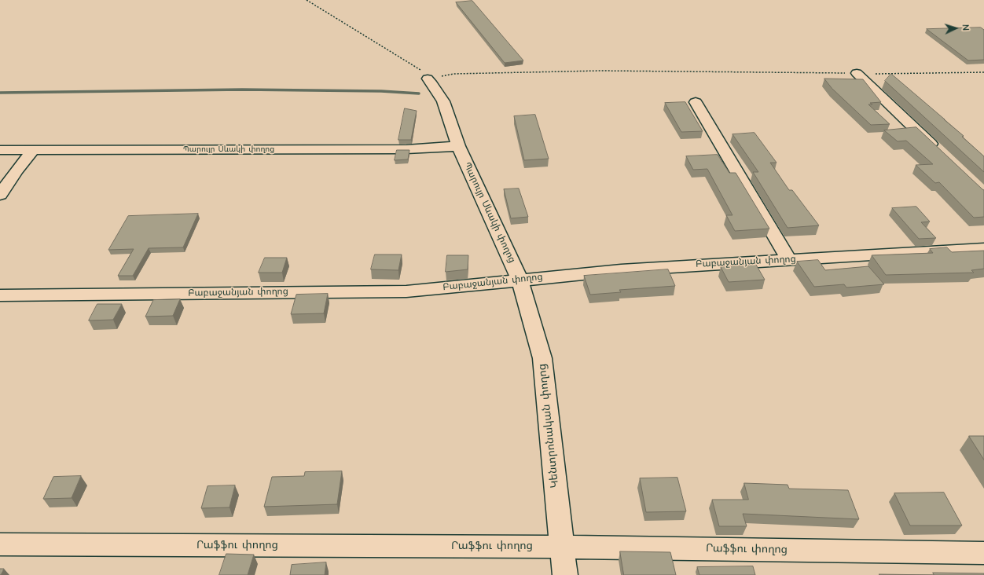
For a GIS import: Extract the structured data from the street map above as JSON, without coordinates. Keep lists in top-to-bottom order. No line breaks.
{"streets":{"street":["Պարույր Սևակի փողոց","Բաբաջանյան փողոց","Կենտրոնական փողոց","Րաֆֆու փողոց"]},"crossings":[["Պարույր Սևակի փողոց","Բաբաջանյան փողոց"],["Պարույր Սևակի փողոց","Կենտրոնական փողոց"],["Բաբաջանյան փողոց","Կենտրոնական փողոց"],["Կենտրոնական փողոց","Րաֆֆու փողոց"]],"north":"right"}
